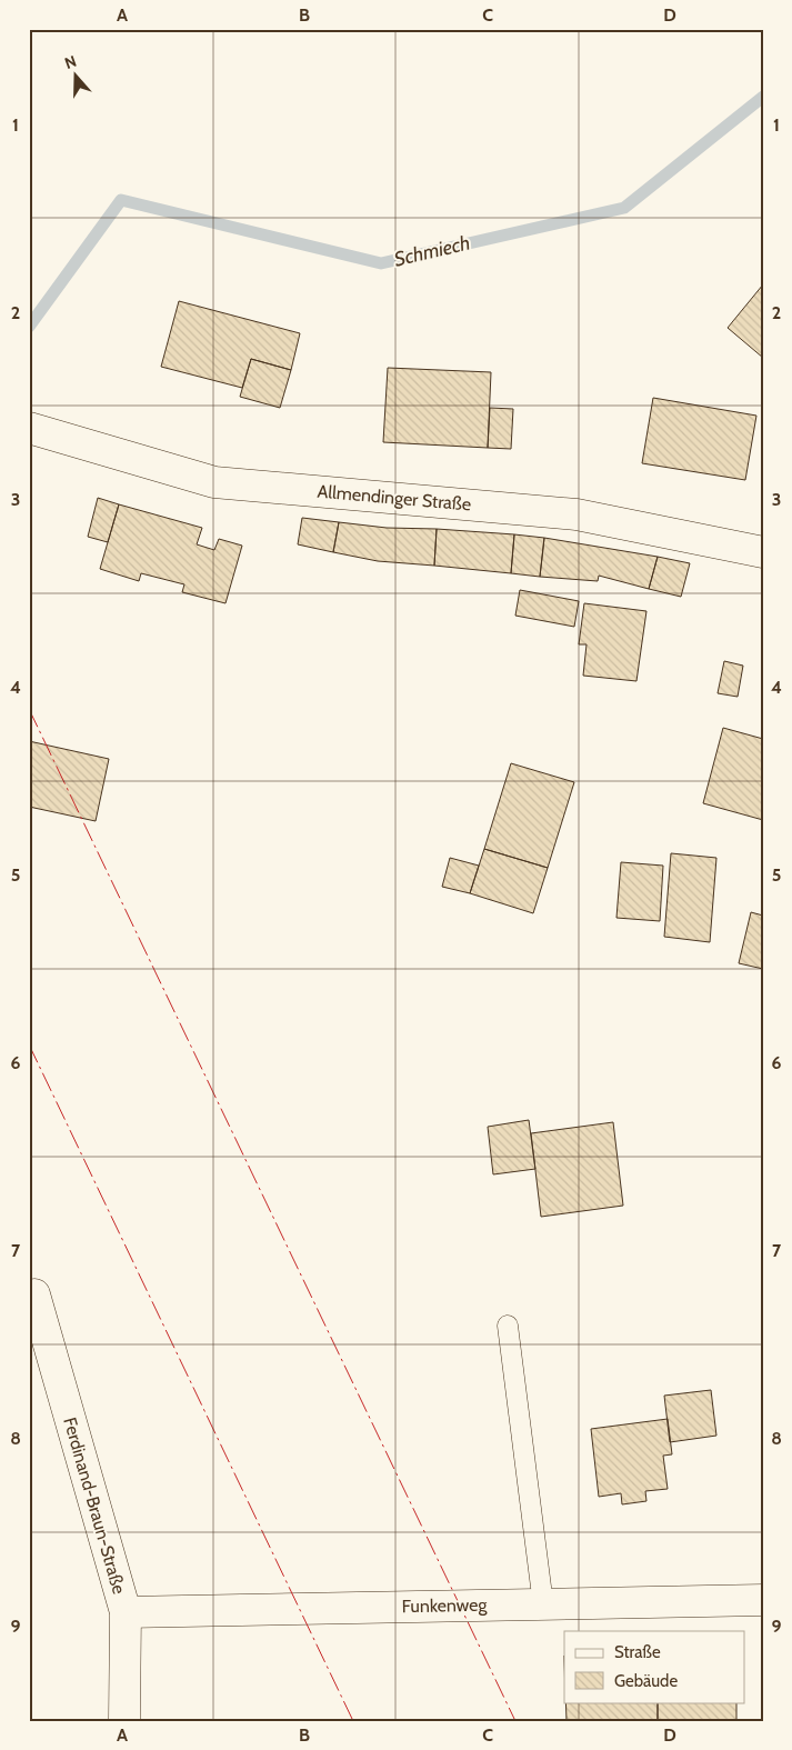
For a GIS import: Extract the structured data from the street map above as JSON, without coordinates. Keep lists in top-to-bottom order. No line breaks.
{"streets":{"street":["Allmendinger Straße","Ferdinand-Braun-Straße","Funkenweg"]},"crossings":[["Ferdinand-Braun-Straße","Funkenweg"]],"water":["Schmiech"],"legend":["Straße","Gebäude"],"north":"top","grid":{"columns":["A","B","C","D"],"rows":["1","2","3","4","5","6","7","8","9"]}}
